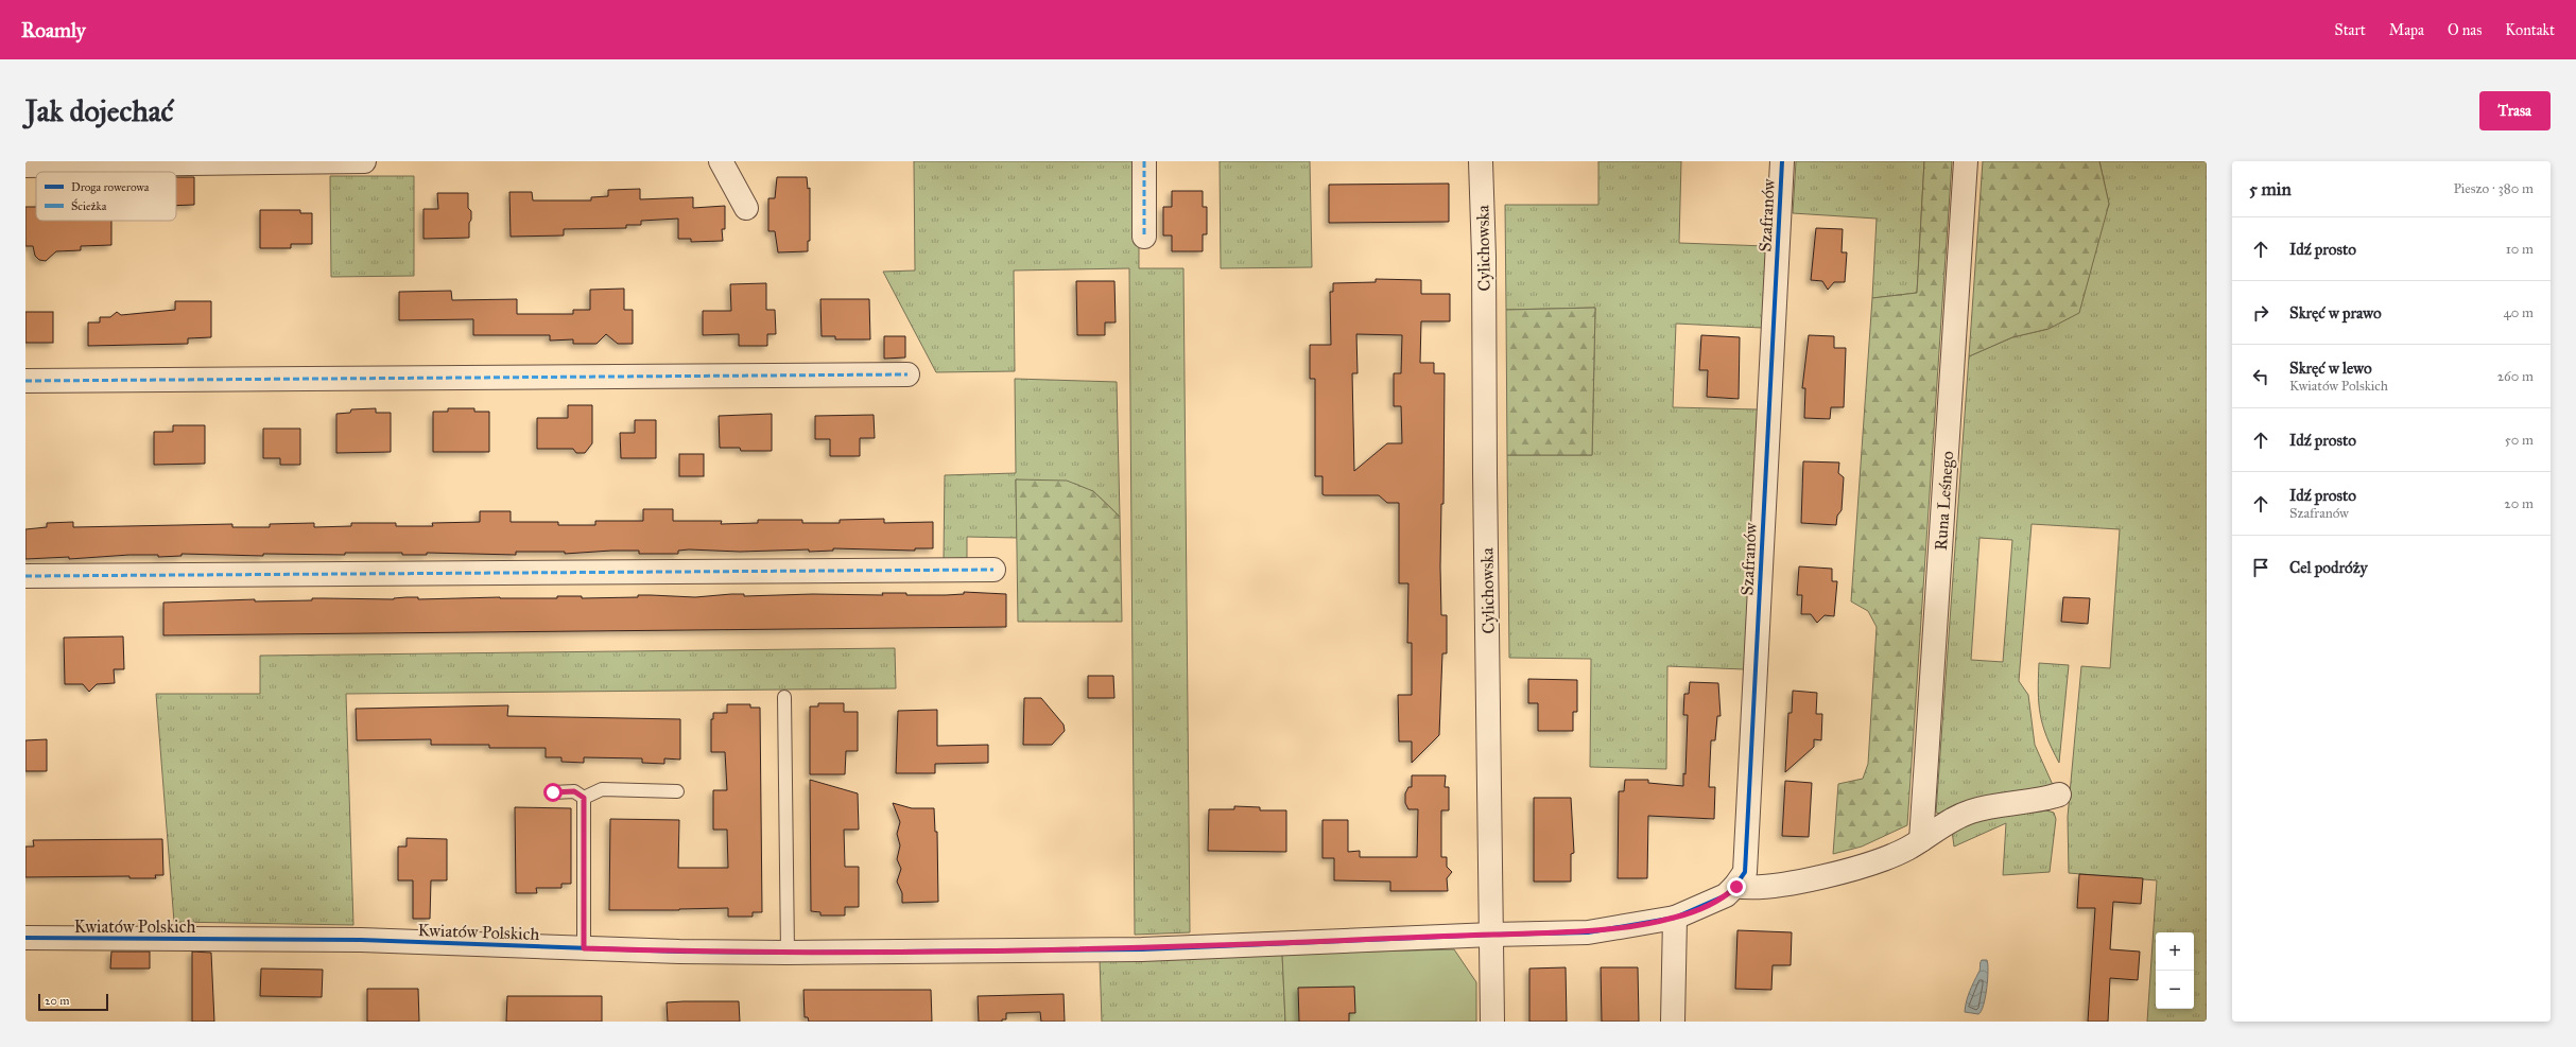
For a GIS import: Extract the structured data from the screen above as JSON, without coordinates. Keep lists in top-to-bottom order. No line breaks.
{"streets":{"street":["Szafranów","Cylichowska","Runa Leśnego","Kwiatów Polskich"]},"crossings":[["Cylichowska","Kwiatów Polskich"]],"legend":["Droga rowerowa","Ścieżka"],"scale_bar":"20 m","page":{"header":"Roamly","nav":["Start","Mapa","O nas","Kontakt"],"buttons":"Trasa","title":"Jak dojechać","heading":["5 min","Pieszo · 380 m"],"list":[["Idź prosto","10 m"],["Skręć w prawo","40 m"],["Skręć w lewo","Kwiatów Polskich","260 m"],["Idź prosto","50 m"],["Idź prosto","Szafranów","20 m"],"Cel podróży"],"map_buttons":["+","−"],"scale":"20 m"}}
